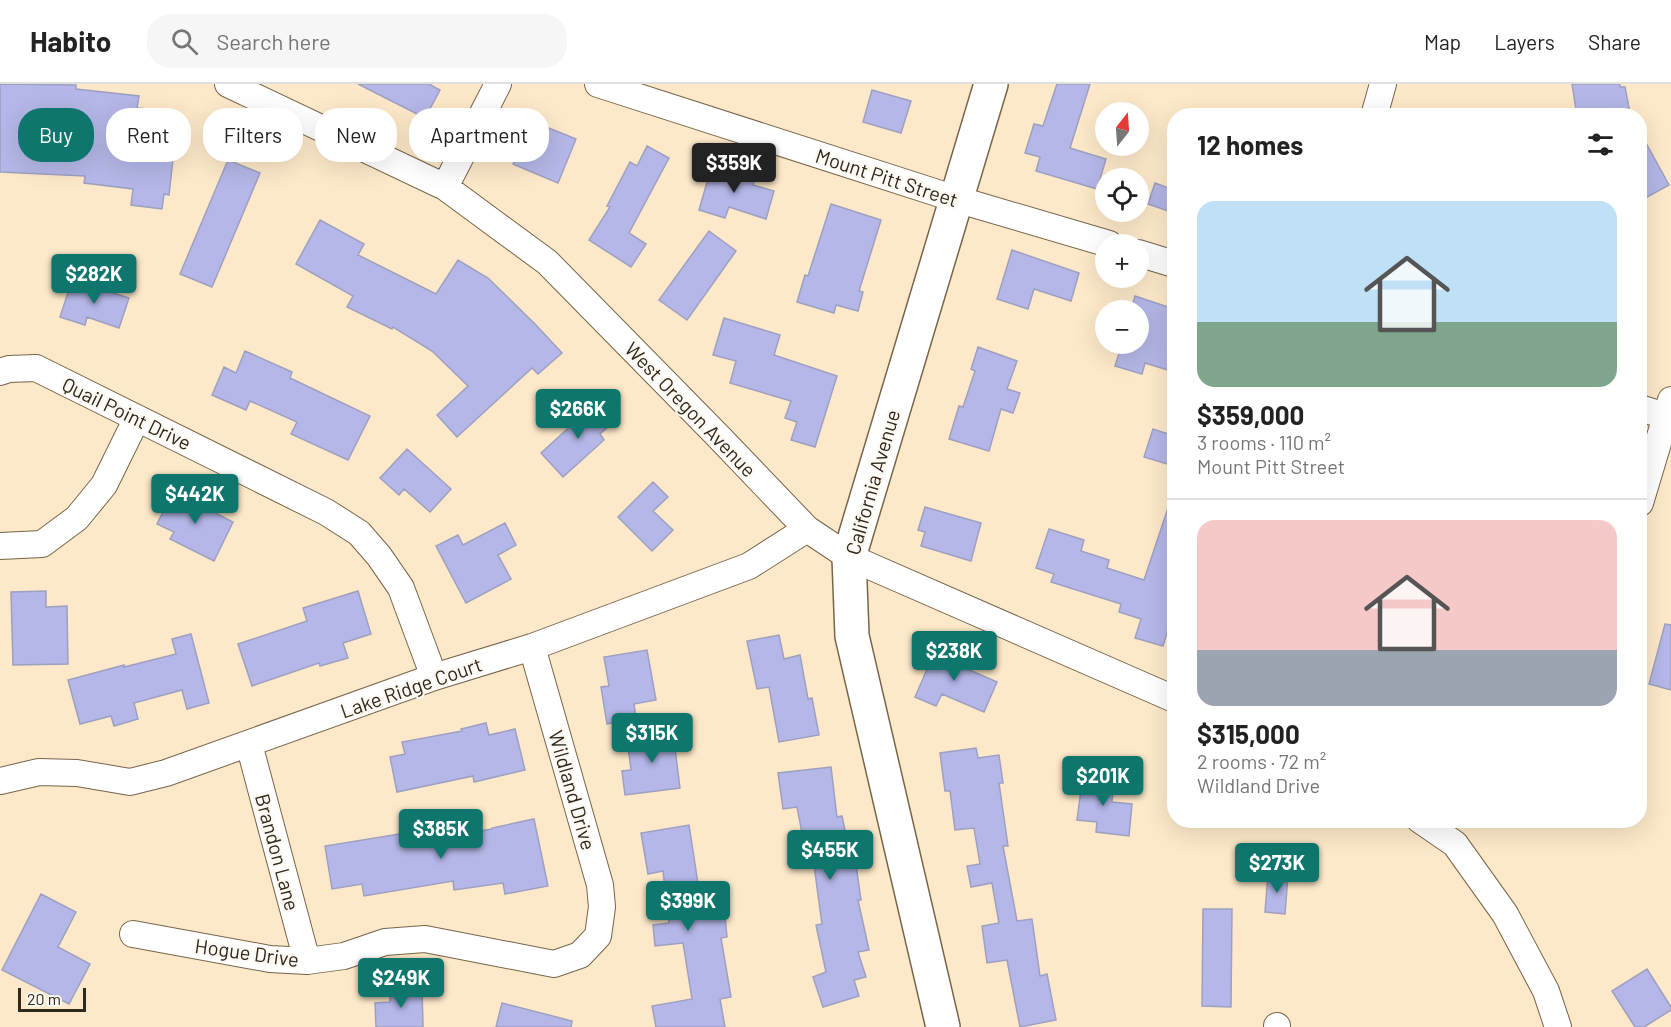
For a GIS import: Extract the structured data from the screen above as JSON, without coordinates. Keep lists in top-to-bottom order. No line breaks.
{"streets":{"street":["Mount Pitt Street","West Oregon Avenue","Quail Point Drive","California Avenue","Lake Ridge Court","Wildland Drive","Brandon Lane","Hogue Drive"]},"crossings":[["Mount Pitt Street","California Avenue"],["West Oregon Avenue","California Avenue"],["West Oregon Avenue","Lake Ridge Court"],["Quail Point Drive","Lake Ridge Court"],["Lake Ridge Court","Wildland Drive"],["Lake Ridge Court","Brandon Lane"],["Wildland Drive","Hogue Drive"],["Brandon Lane","Hogue Drive"]],"scale_bar":"20 m","north":"top","page":{"header":"Habito","search":"Search here","nav":["Map","Layers","Share"],"map_buttons":["+","−"],"chip":["Buy","Rent","Filters","New","Apartment"],"heading":"12 homes","price":["$359K","$282K","$266K","$442K","$238K","$315K","$201K","$385K","$455K","$273K","$399K","$249K"],"list":[{"name":"$359,000","note":"3 rooms · 110 m² · Mount Pitt Street"},{"name":"$315,000","note":"2 rooms · 72 m² · Wildland Drive"}],"scale":"20 m"}}
